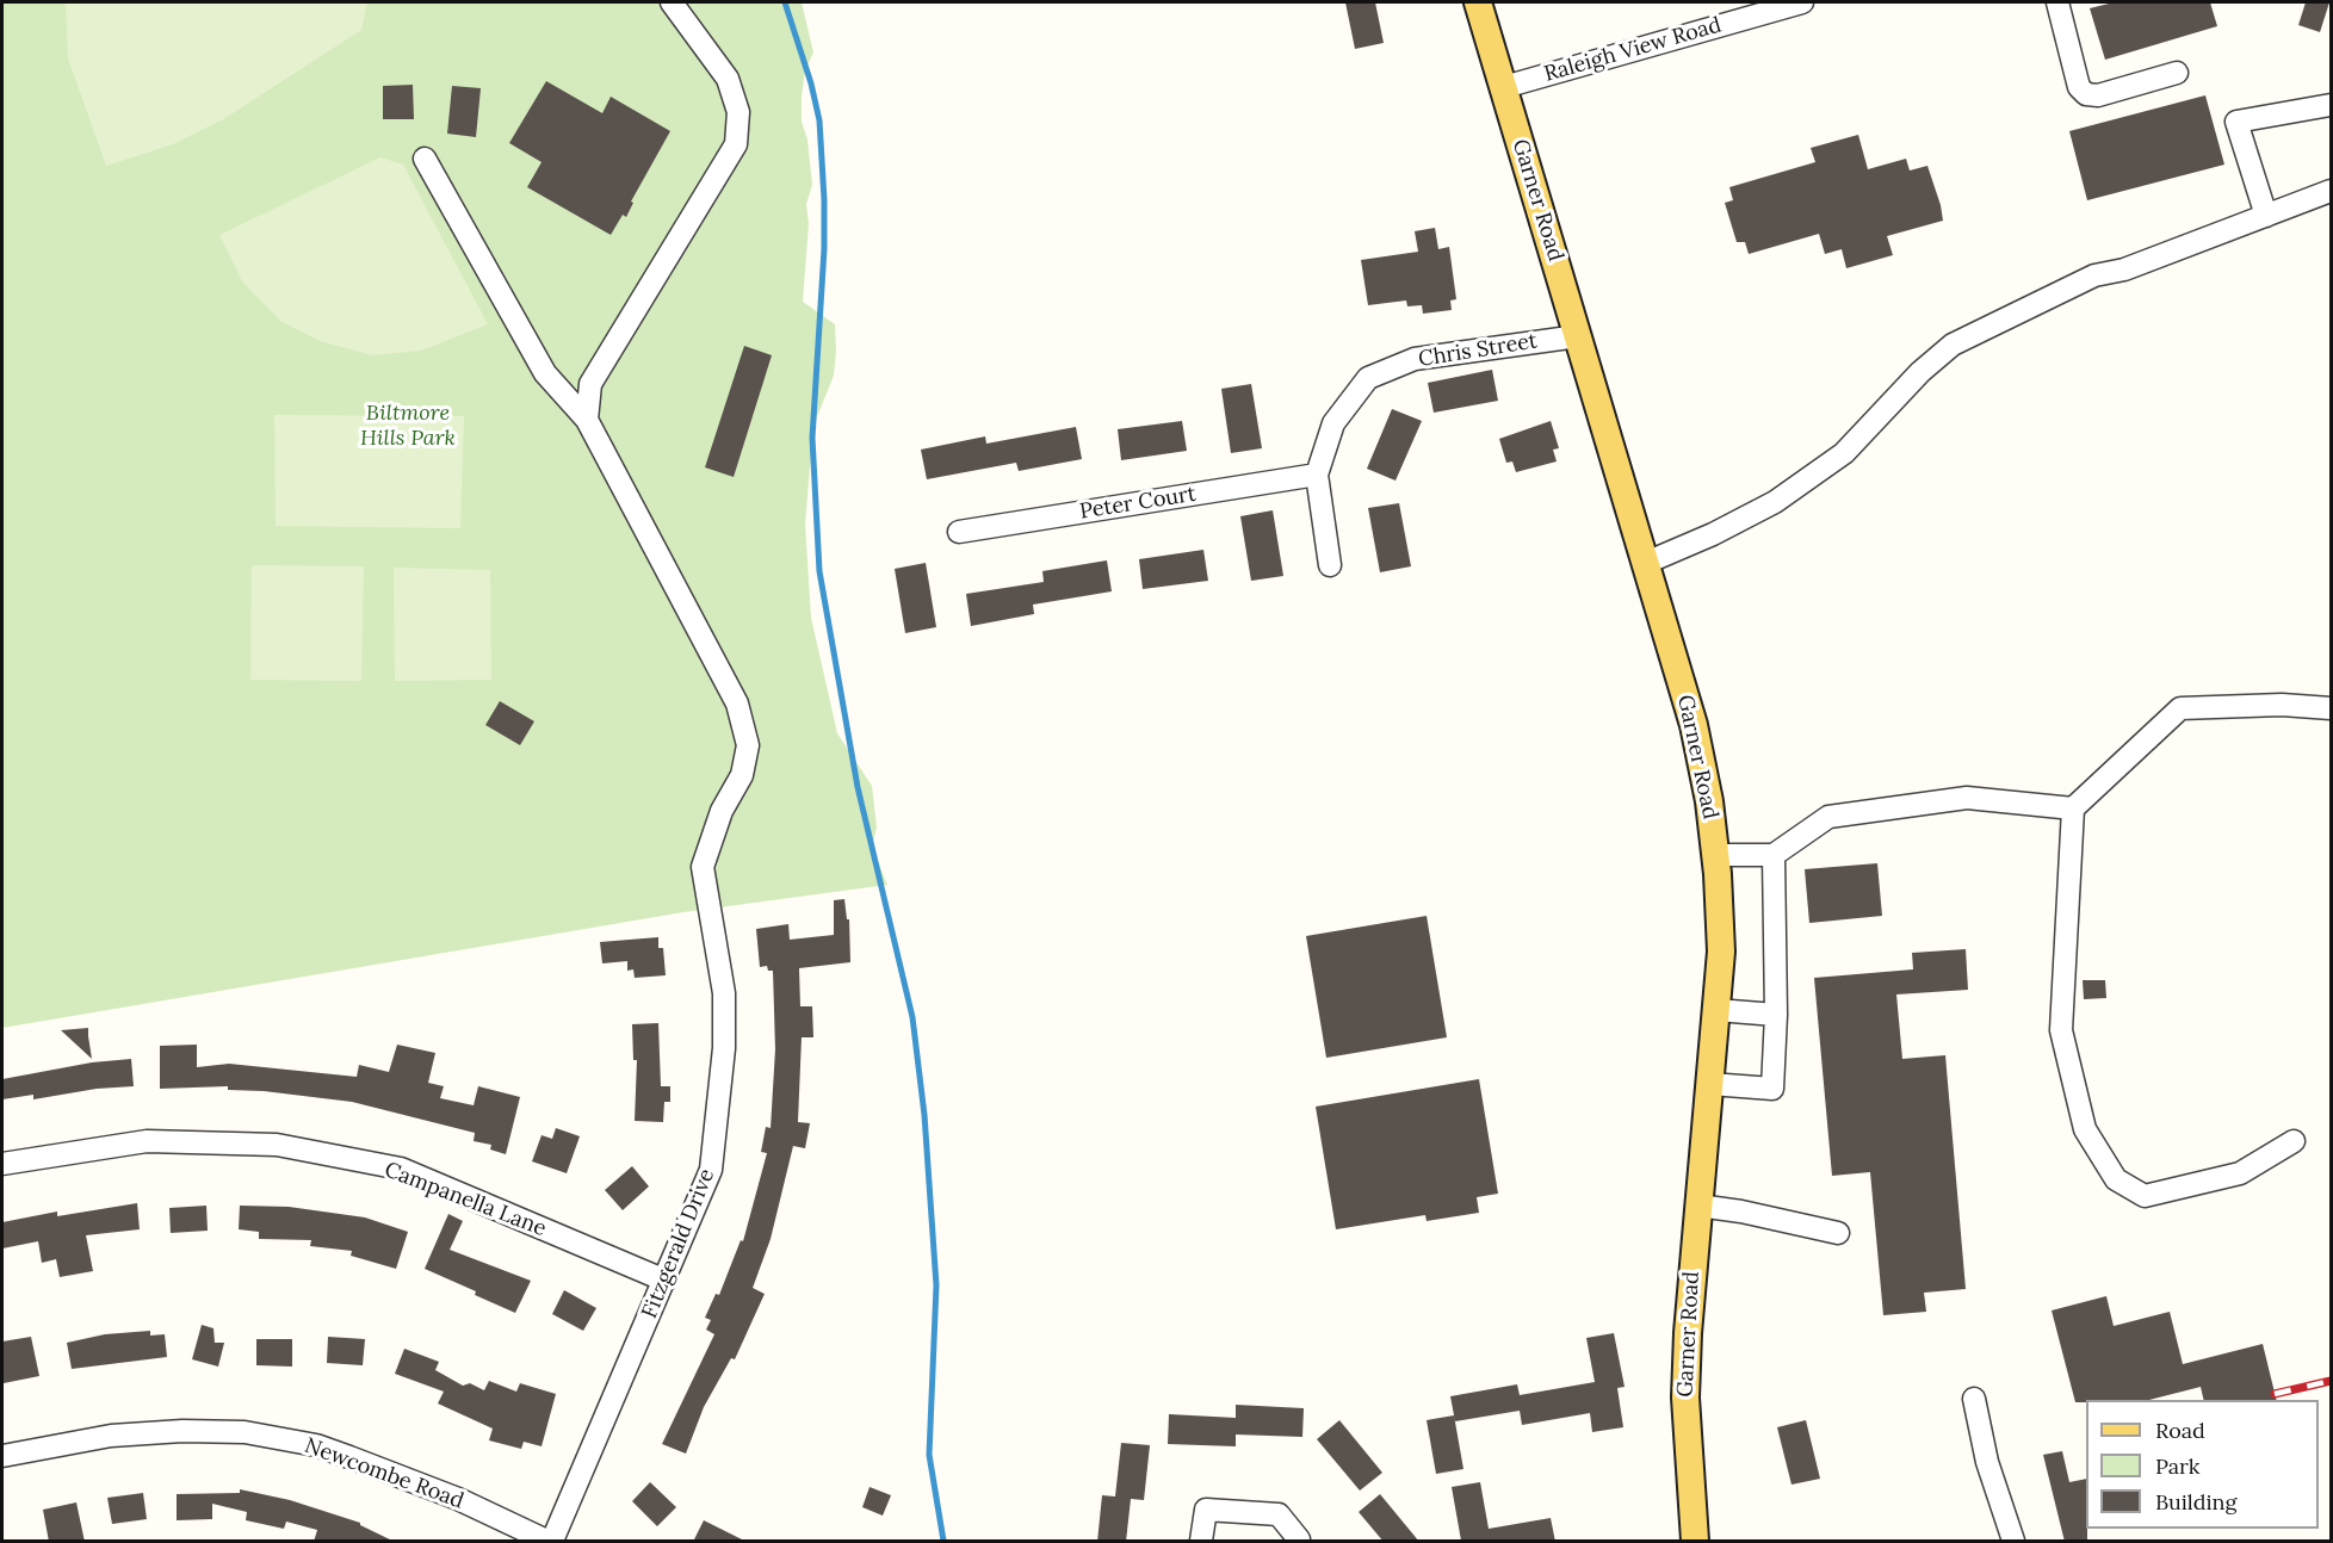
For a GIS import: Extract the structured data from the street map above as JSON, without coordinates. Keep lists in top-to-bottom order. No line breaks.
{"streets":{"main road":["Garner Road"],"street":["Raleigh View Road","Chris Street","Peter Court","Campanella Lane","Fitzgerald Drive","Newcombe Road"]},"crossings":[["Raleigh View Road","Garner Road"],["Garner Road","Chris Street"],["Chris Street","Peter Court"],["Campanella Lane","Fitzgerald Drive"]],"parks":["Biltmore Hills Park"],"legend":["Road","Park","Building"]}
